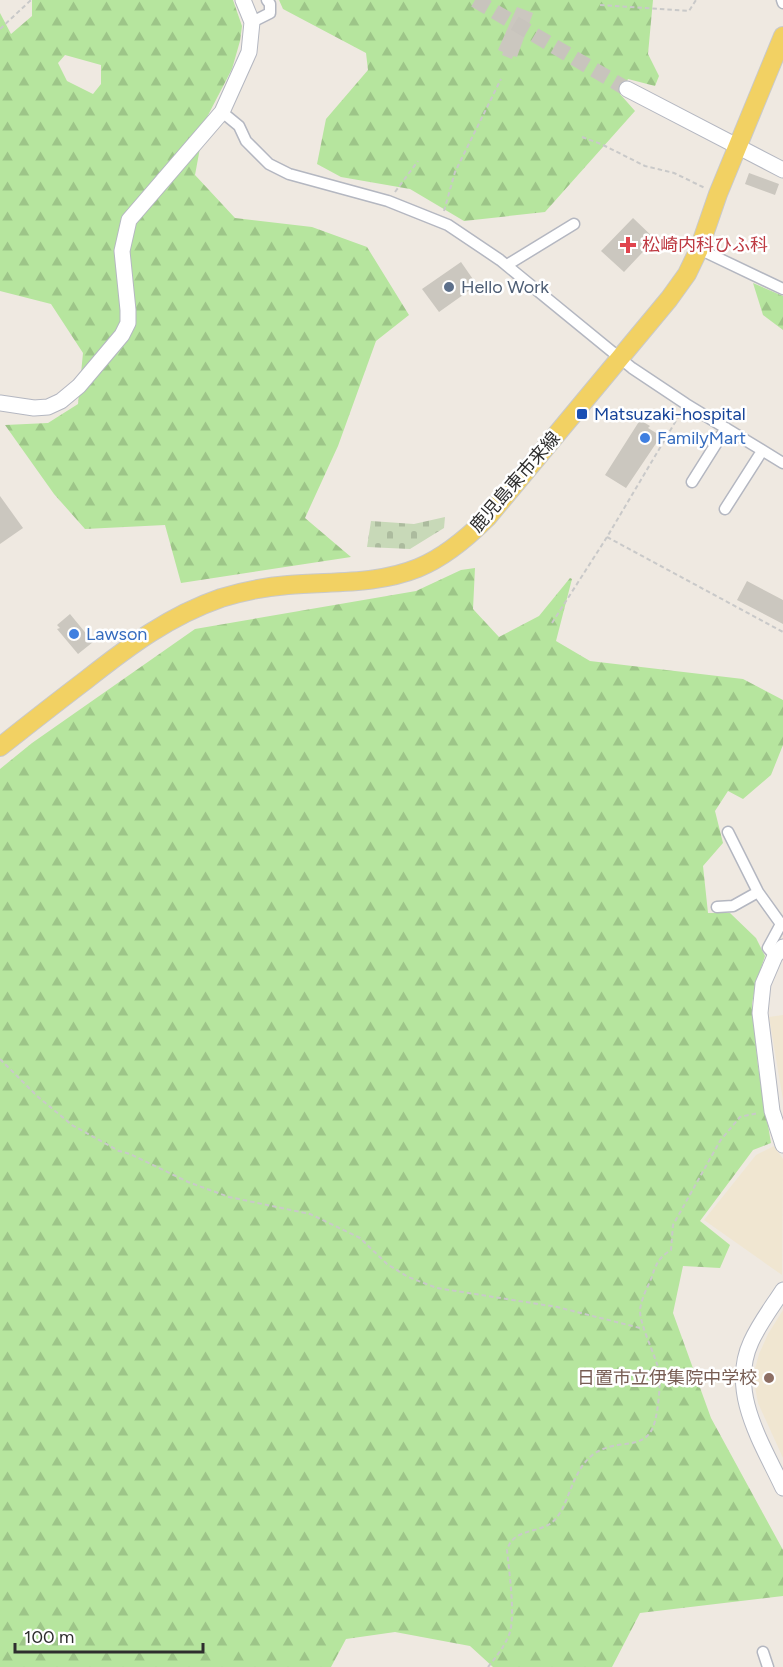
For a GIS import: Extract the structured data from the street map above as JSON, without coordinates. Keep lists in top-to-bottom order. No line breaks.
{"streets":{"main road":["鹿児島東市来線"]},"places":{"health":["松崎内科ひふ科"],"other":["Hello Work","FamilyMart","Lawson","日置市立伊集院中学校"],"transit":["Matsuzaki-hospital"]},"scale_bar":"100 m"}
